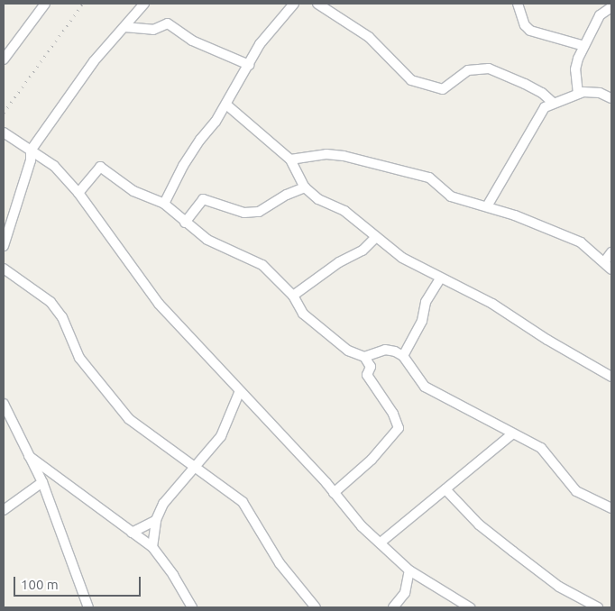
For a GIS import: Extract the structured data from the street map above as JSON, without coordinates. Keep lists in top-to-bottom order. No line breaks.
{"scale_bar":"100 m"}
